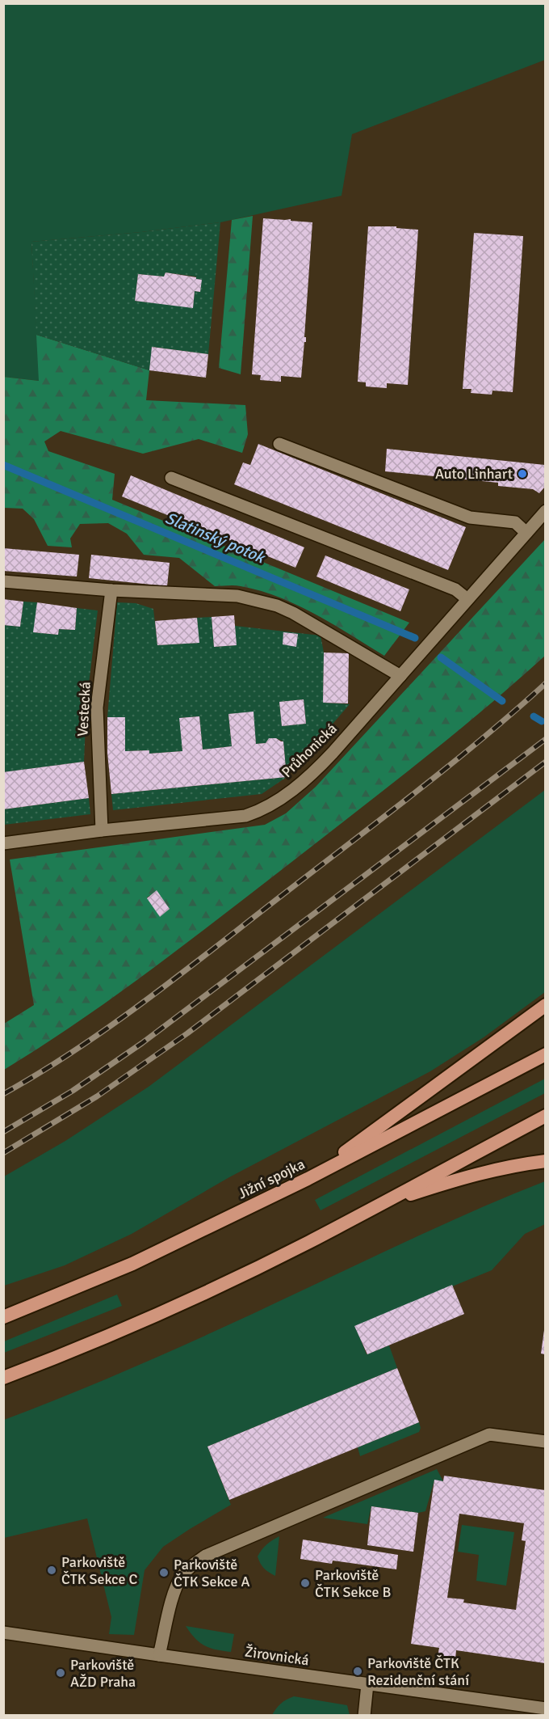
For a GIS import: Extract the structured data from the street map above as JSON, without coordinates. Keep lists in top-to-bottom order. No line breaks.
{"streets":{"highway":["Jižní spojka"],"street":["Vestecká","Průhonická","Žirovnická"]},"crossings":[["Vestecká","Průhonická"]],"water":["Slatinský potok"],"places":["Auto Linhart","Parkoviště ČTK Sekce C","Parkoviště ČTK Sekce A","Parkoviště ČTK Sekce B","Parkoviště ČTK Rezidenční stání","Parkoviště AŽD Praha"]}
